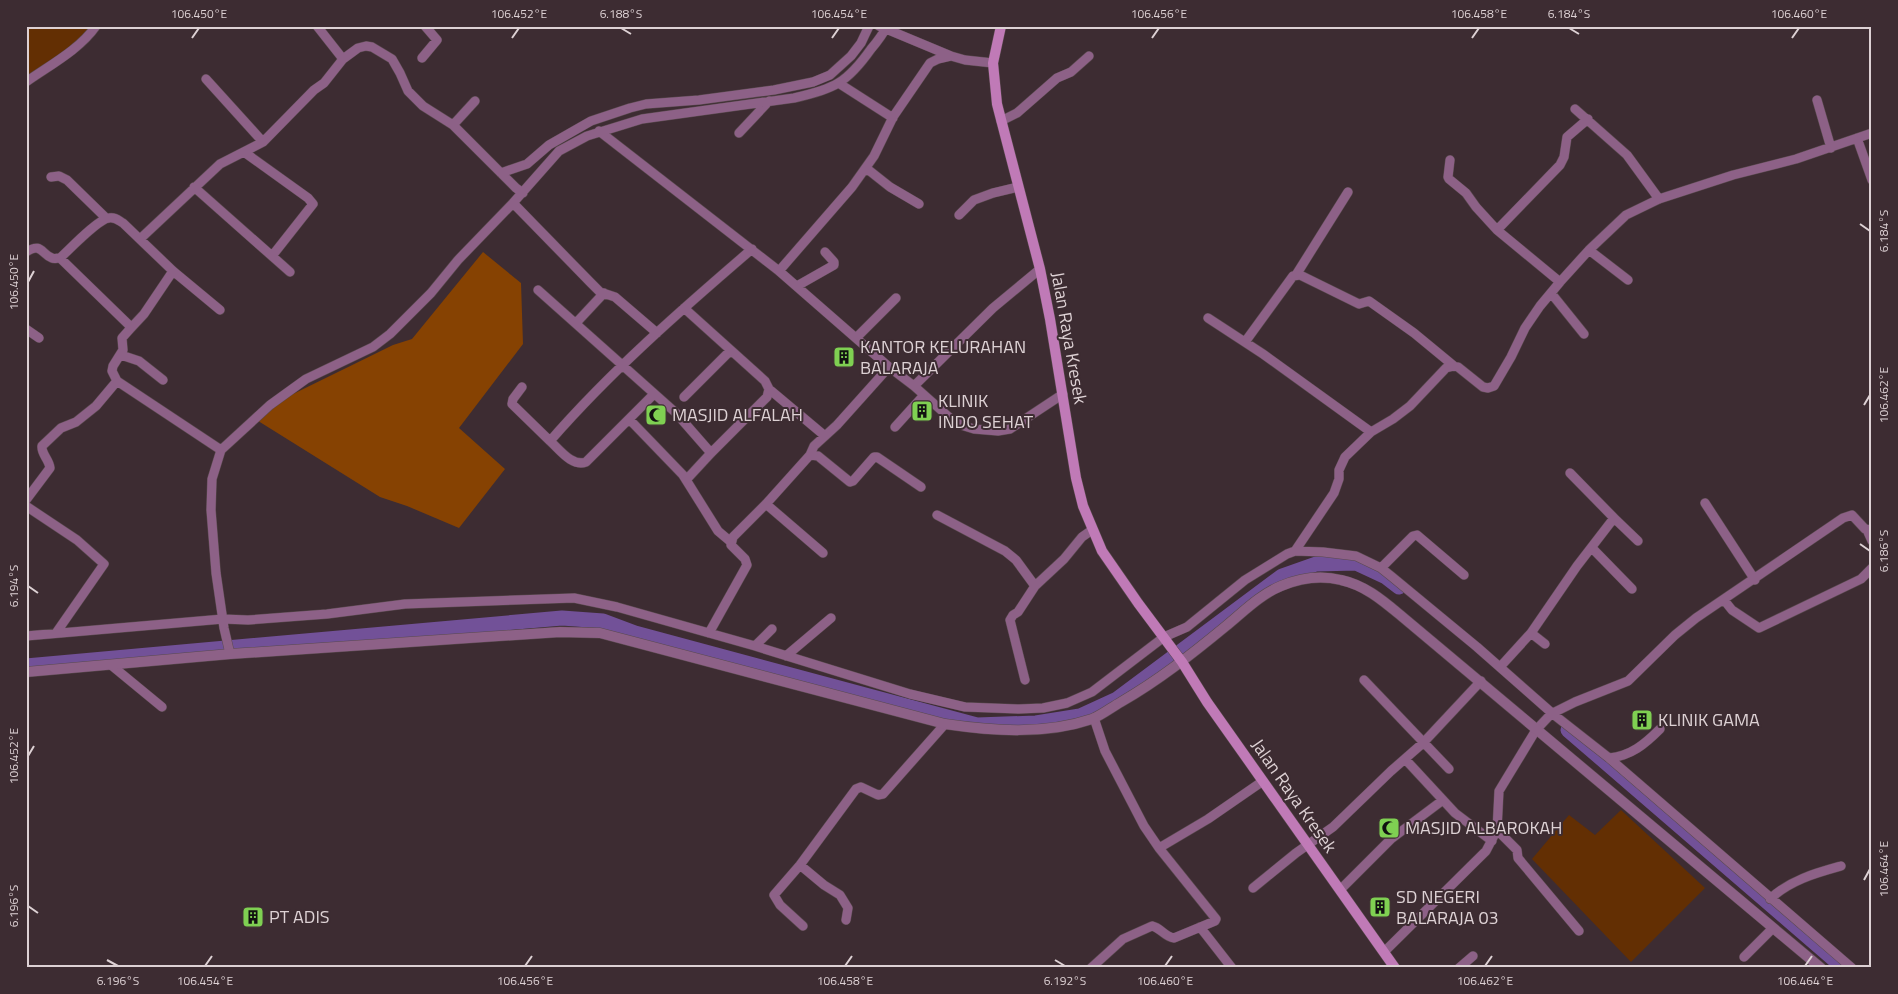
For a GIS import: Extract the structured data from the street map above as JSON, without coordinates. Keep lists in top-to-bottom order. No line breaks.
{"streets":{"main road":["Jalan Raya Kresek"]},"places":{"building":["KANTOR KELURAHAN BALARAJA","KLINIK INDO SEHAT","KLINIK GAMA","SD NEGERI BALARAJA 03","PT ADIS"],"mosque":["MASJID ALFALAH","MASJID ALBAROKAH"]},"coordinates":["106.450°E","106.452°E","6.188°S","106.454°E","106.456°E","106.458°E","6.184°S","106.460°E","106.462°E","6.186°S","6.194°S","106.464°E","6.196°S","6.192°S"]}
